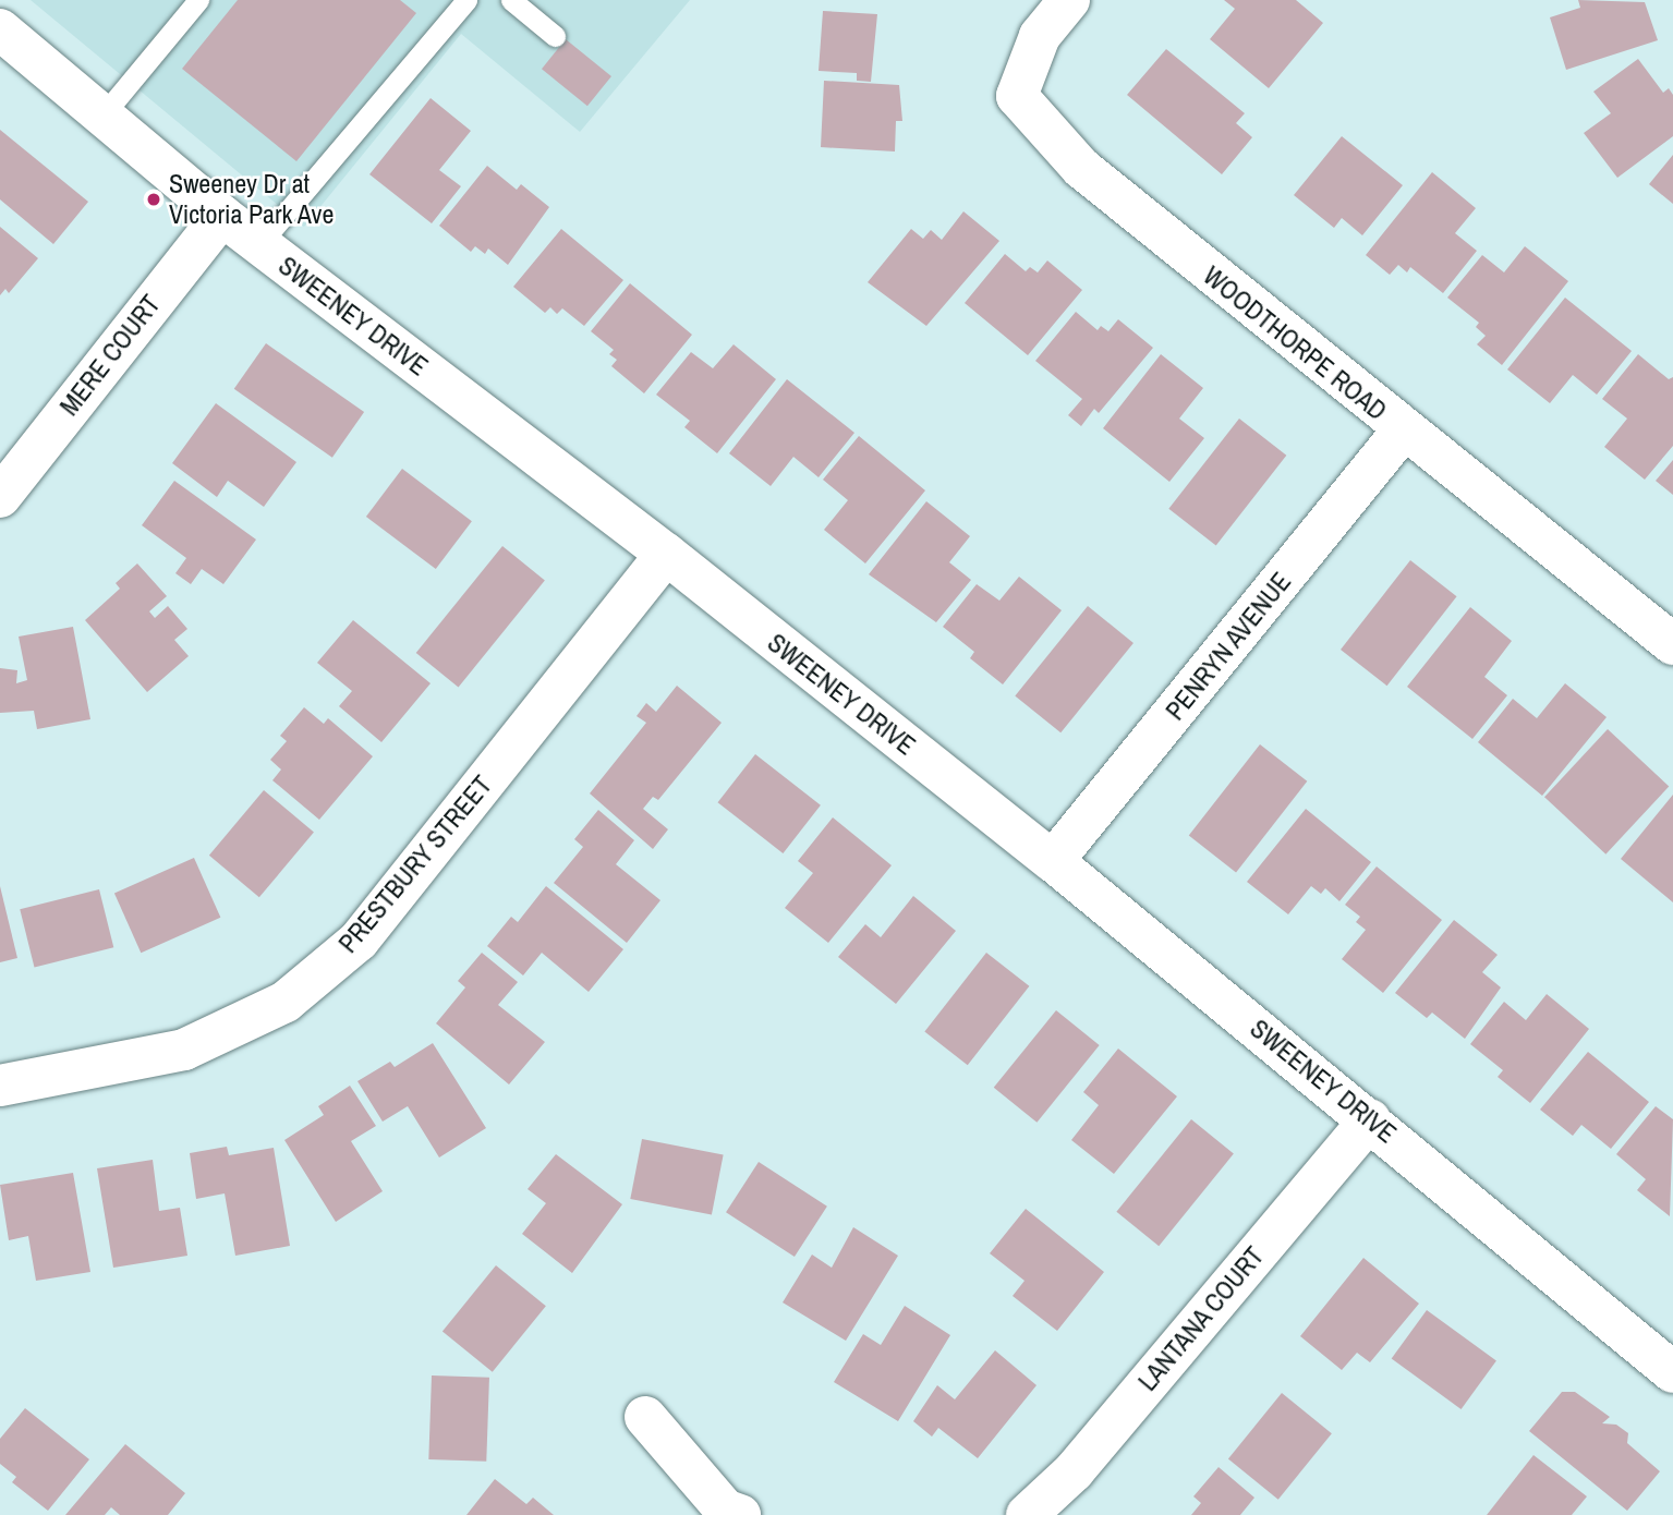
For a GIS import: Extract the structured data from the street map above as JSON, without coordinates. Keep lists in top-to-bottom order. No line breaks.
{"streets":{"street":["SWEENEY DRIVE","WOODTHORPE ROAD","MERE COURT","PENRYN AVENUE","PRESTBURY STREET","LANTANA COURT"]},"crossings":[["SWEENEY DRIVE","MERE COURT"],["SWEENEY DRIVE","PENRYN AVENUE"],["SWEENEY DRIVE","PRESTBURY STREET"],["SWEENEY DRIVE","LANTANA COURT"],["WOODTHORPE ROAD","PENRYN AVENUE"]],"places":["Sweeney Dr at Victoria Park Ave"]}
